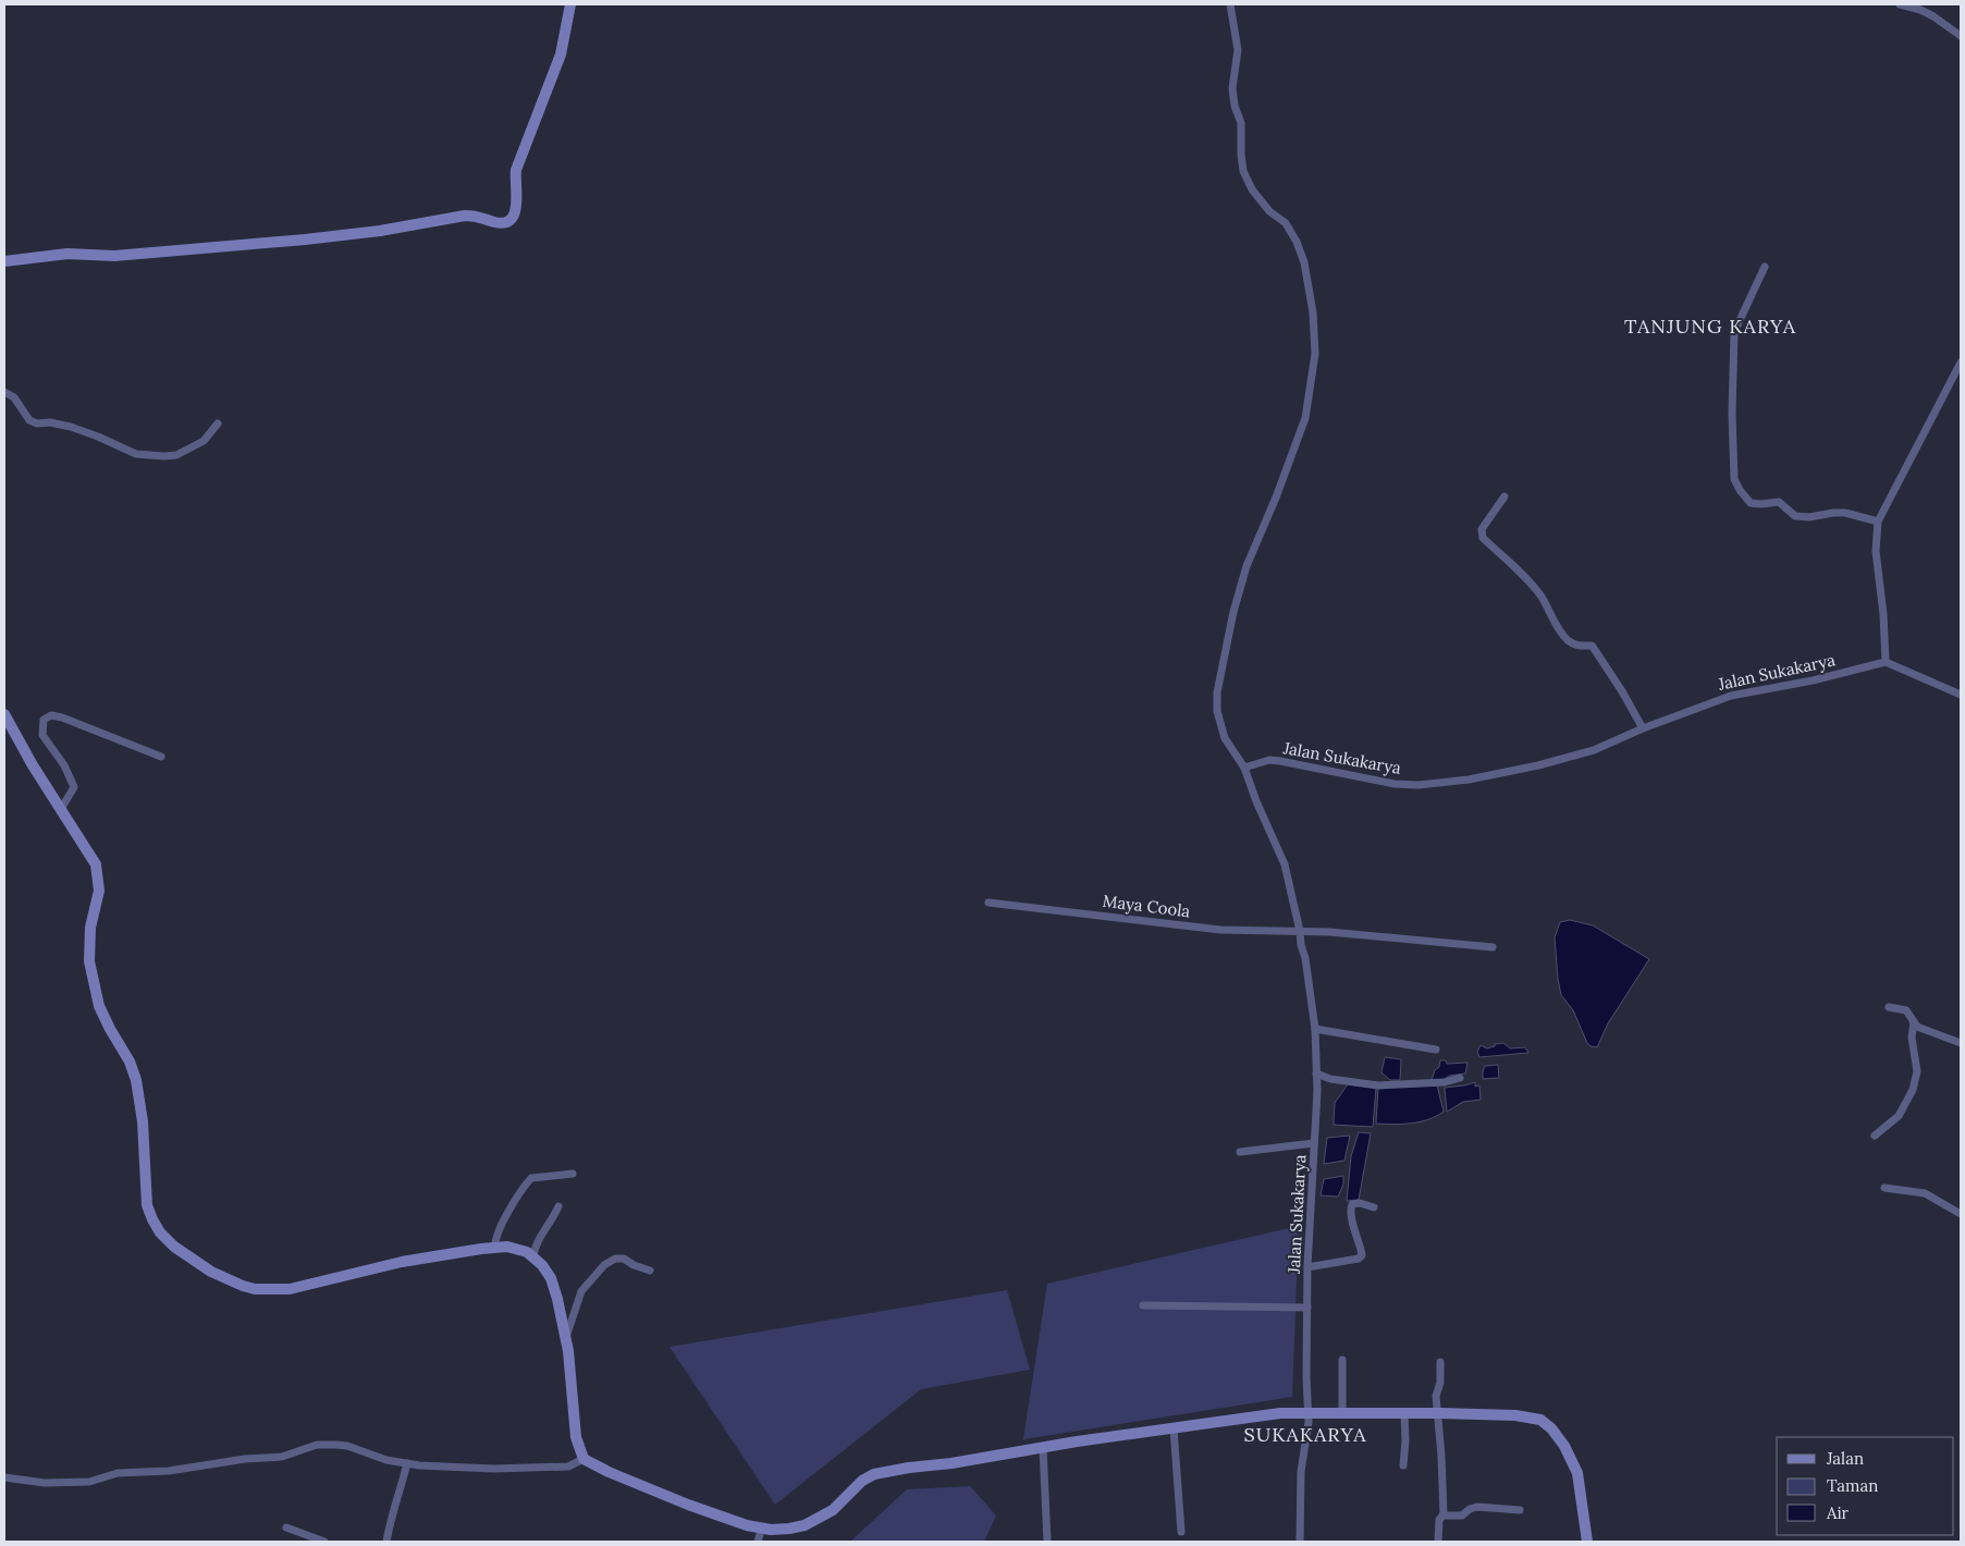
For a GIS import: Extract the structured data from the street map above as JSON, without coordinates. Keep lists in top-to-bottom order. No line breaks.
{"streets":{"street":["Jalan Sukakarya","Maya Coola"]},"crossings":[["Jalan Sukakarya","Maya Coola"]],"districts":["TANJUNG KARYA","SUKAKARYA"],"legend":["Jalan","Taman","Air"]}
